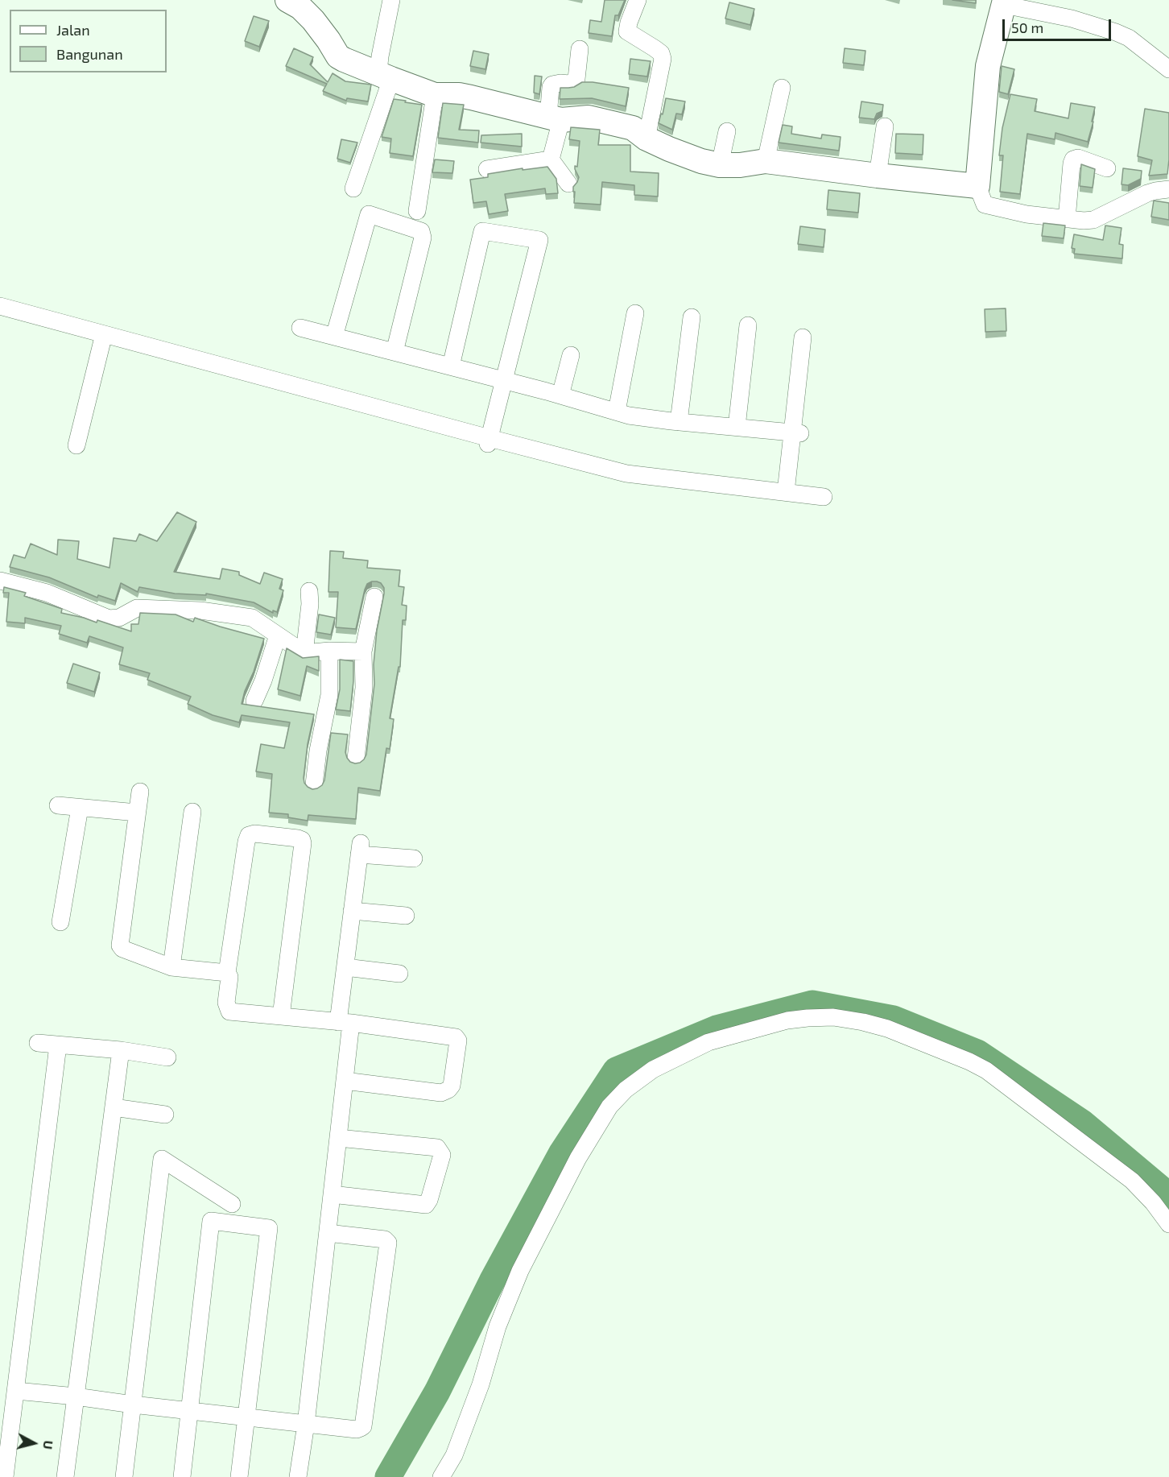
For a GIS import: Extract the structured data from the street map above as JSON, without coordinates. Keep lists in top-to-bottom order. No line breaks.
{"legend":["Jalan","Bangunan"],"scale_bar":"50 m","north":"right"}
